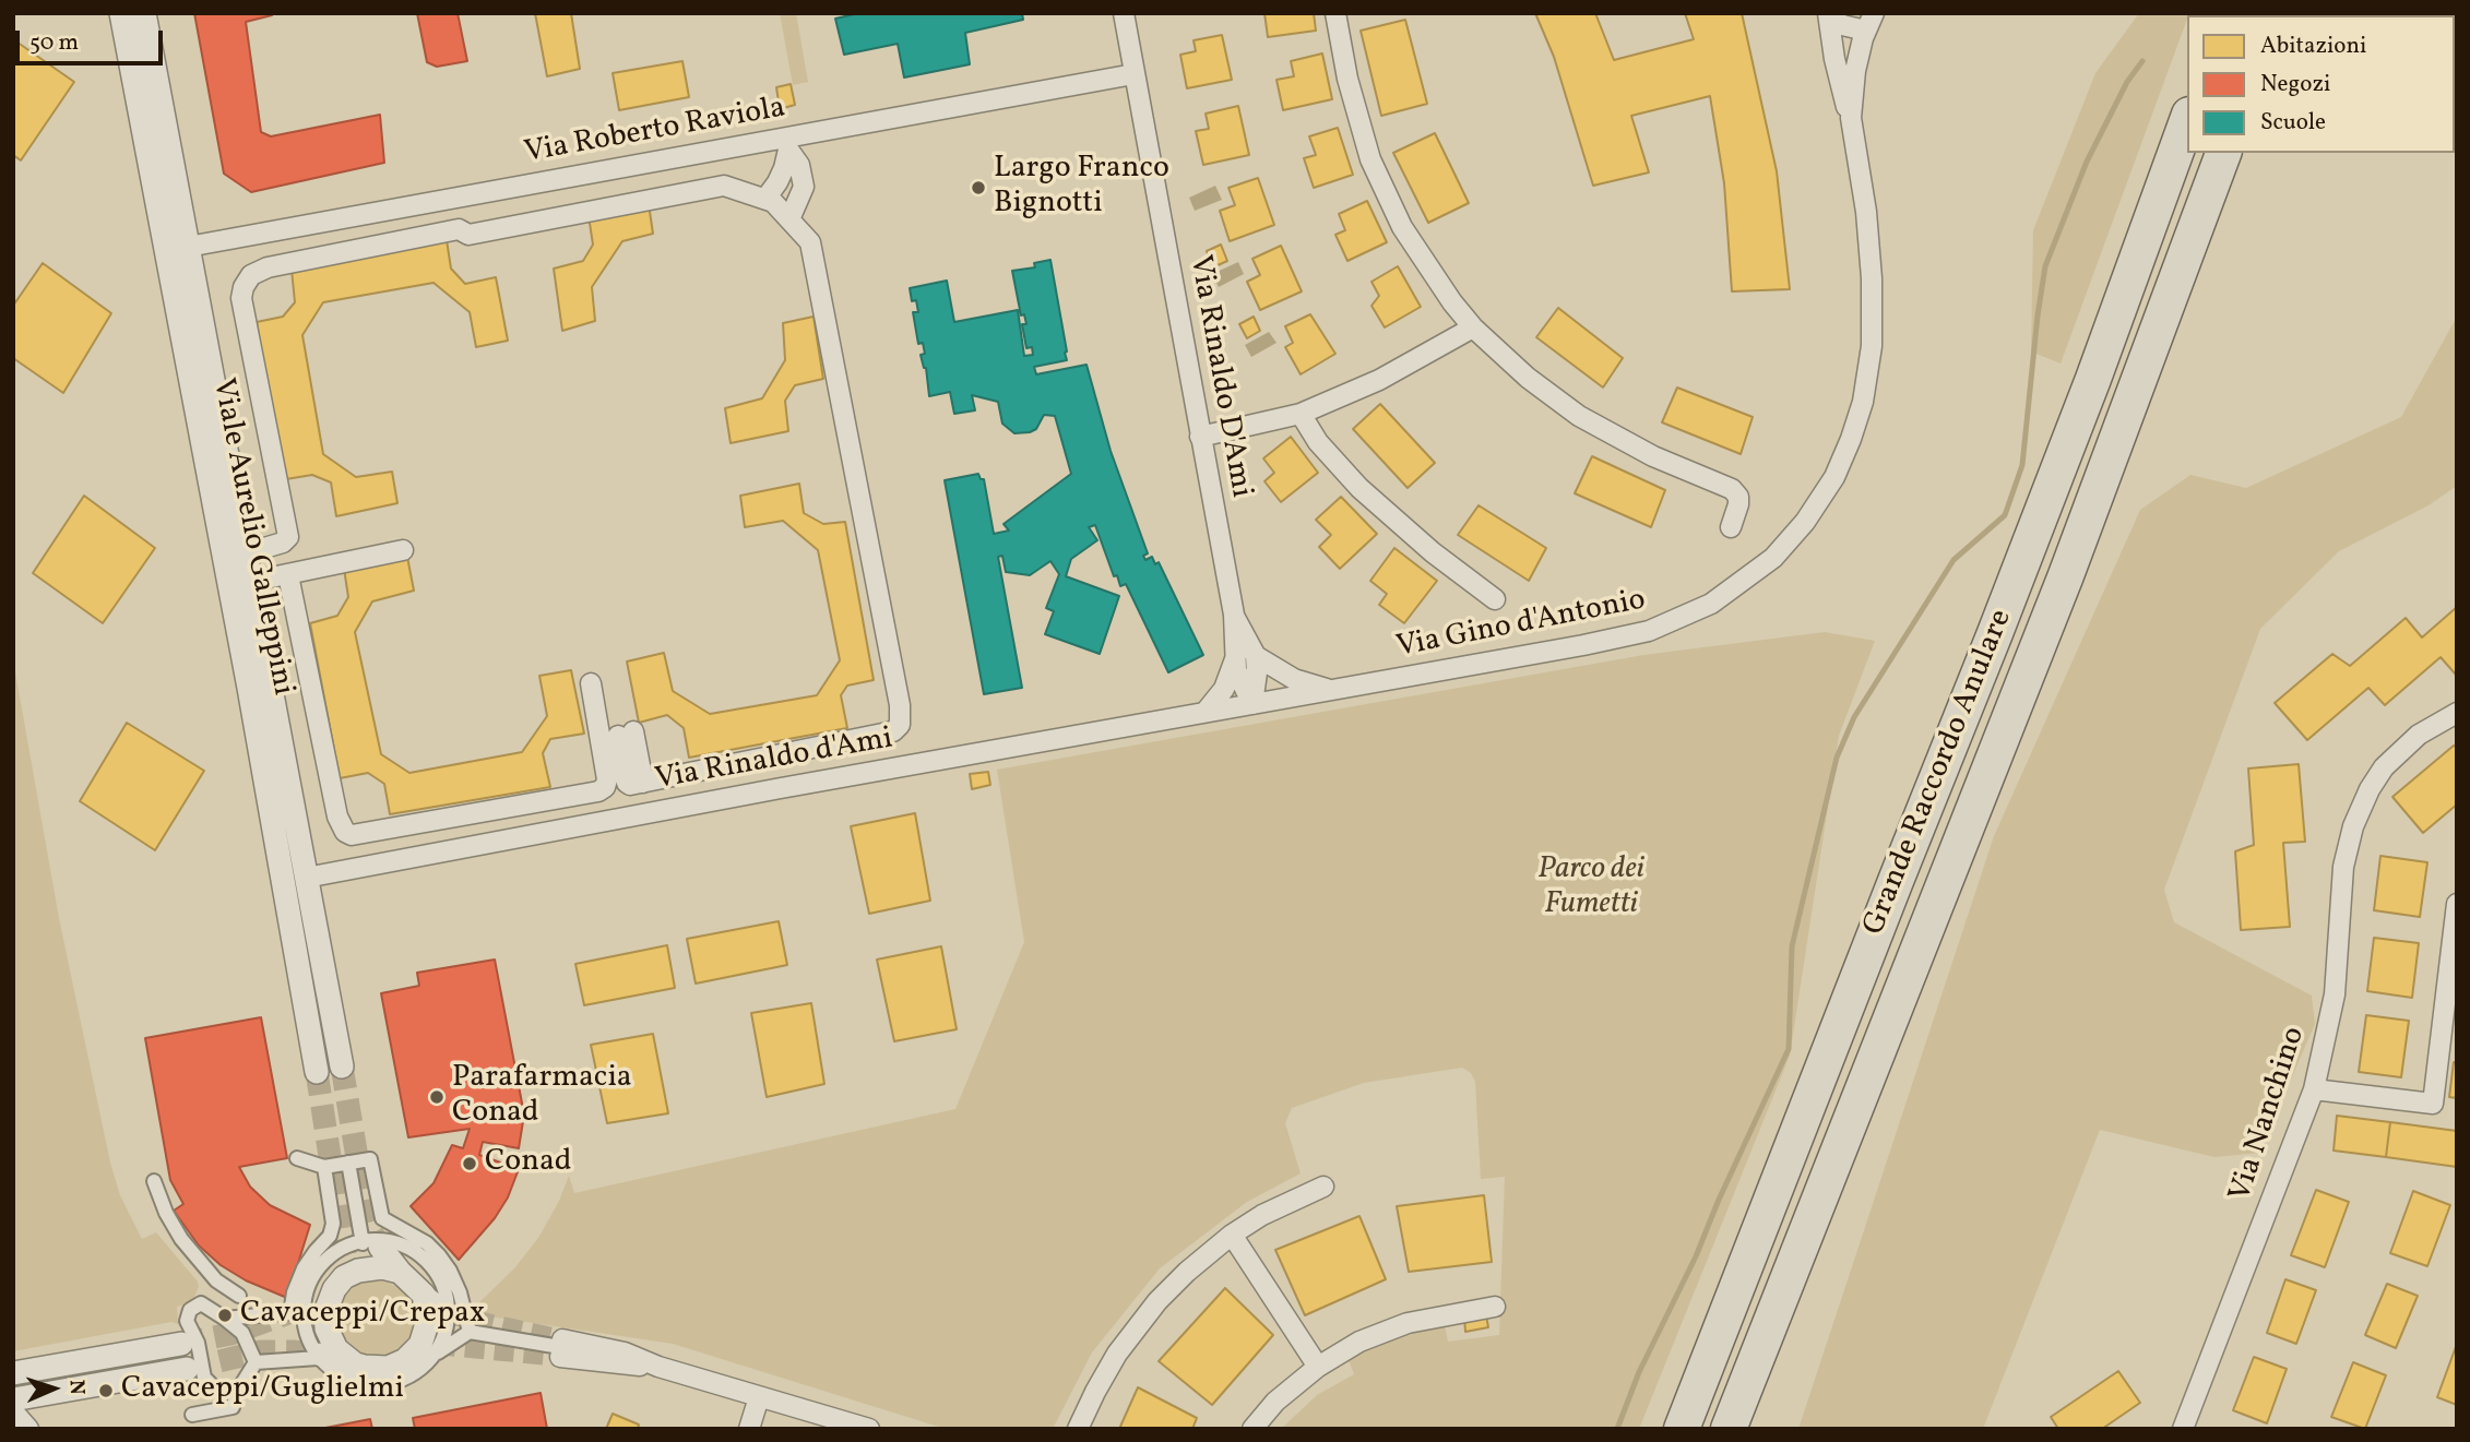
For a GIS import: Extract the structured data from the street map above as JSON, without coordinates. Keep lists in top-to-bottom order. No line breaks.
{"streets":{"highway":["Grande Raccordo Anulare"],"street":["Via Roberto Raviola","Via Rinaldo D'Ami","Viale Aurelio Galleppini","Via Gino d'Antonio","Via Rinaldo d'Ami","Via Nanchino"]},"crossings":[["Via Roberto Raviola","Via Rinaldo D'Ami"],["Via Roberto Raviola","Viale Aurelio Galleppini"],["Via Rinaldo D'Ami","Via Gino d'Antonio"],["Via Rinaldo D'Ami","Via Rinaldo d'Ami"],["Viale Aurelio Galleppini","Via Rinaldo d'Ami"],["Via Gino d'Antonio","Via Rinaldo d'Ami"]],"parks":["Parco dei Fumetti"],"places":["Largo Franco Bignotti","Parafarmacia Conad","Conad","Cavaceppi/Crepax","Cavaceppi/Guglielmi"],"legend":["Abitazioni","Negozi","Scuole"],"scale_bar":"50 m","north":"right"}
